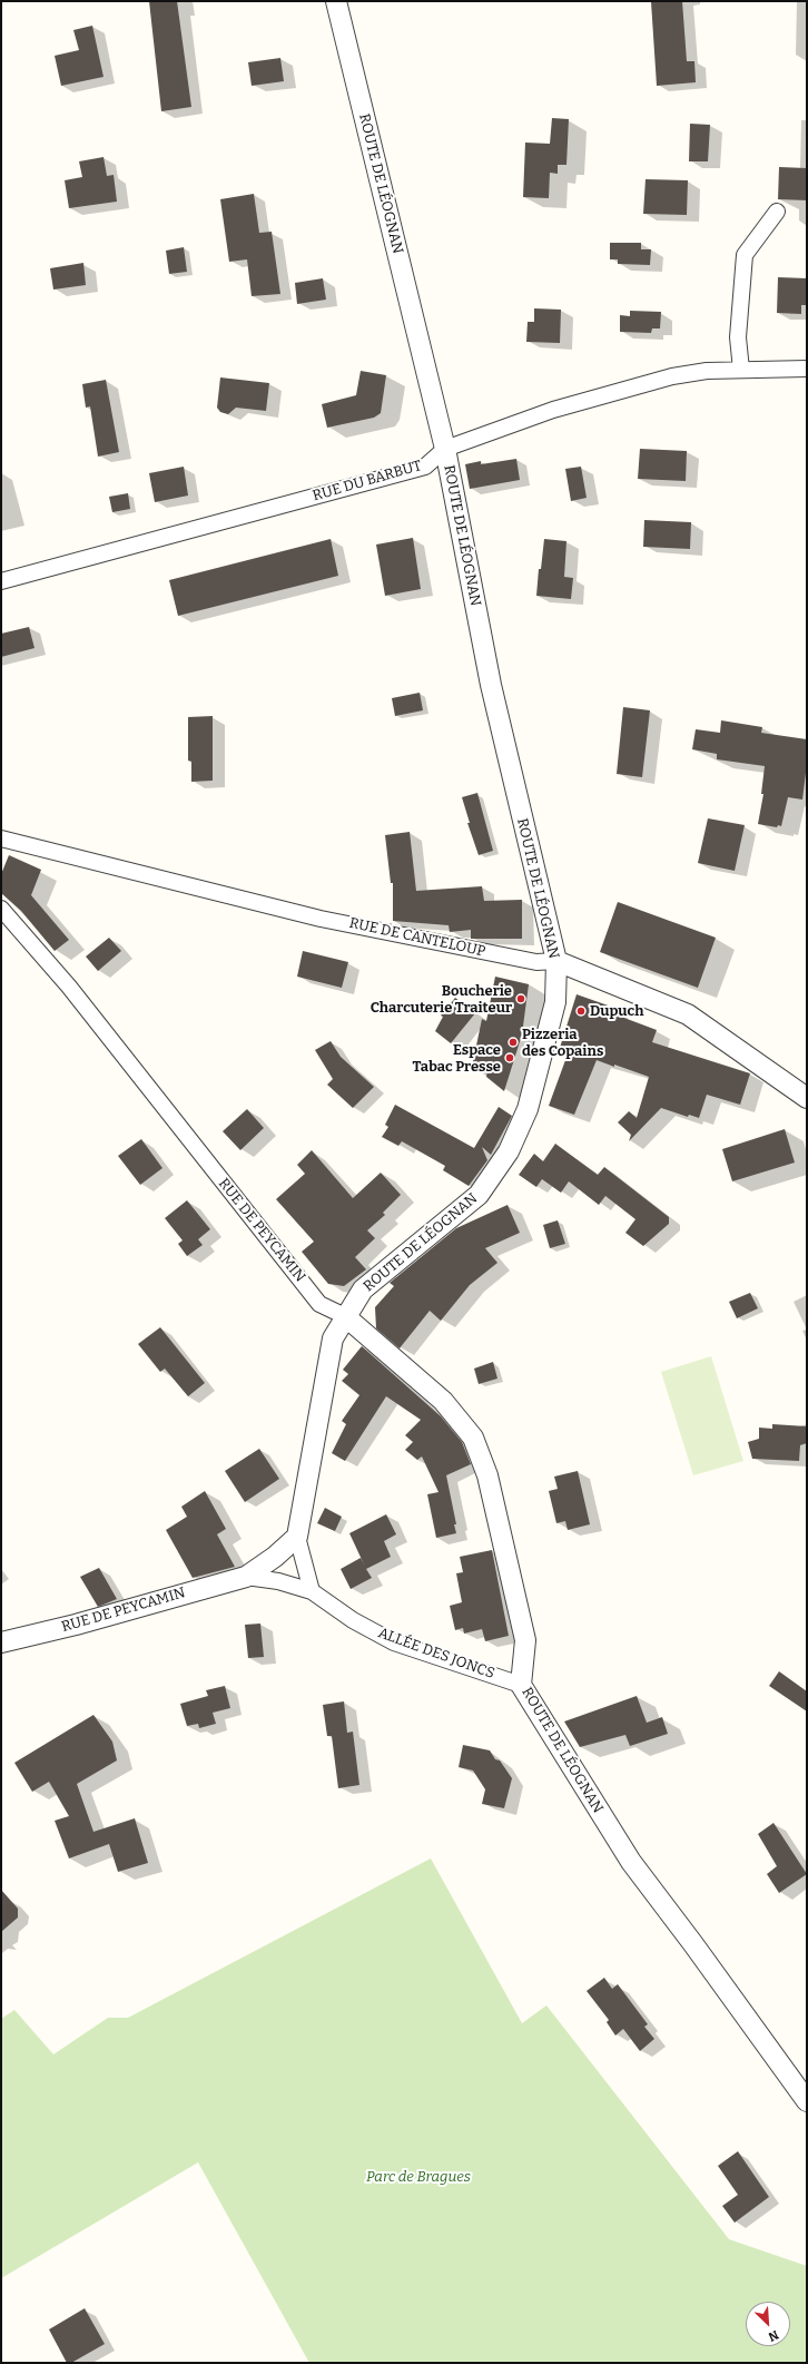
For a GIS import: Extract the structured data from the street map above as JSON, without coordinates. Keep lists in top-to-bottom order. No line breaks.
{"streets":{"street":["ROUTE DE LÉOGNAN","RUE DU BARBUT","RUE DE CANTELOUP","RUE DE PEYCAMIN","ALLÉE DES JONCS"]},"crossings":[["ROUTE DE LÉOGNAN","RUE DU BARBUT"],["ROUTE DE LÉOGNAN","RUE DE CANTELOUP"],["ROUTE DE LÉOGNAN","RUE DE PEYCAMIN"],["ROUTE DE LÉOGNAN","ALLÉE DES JONCS"],["RUE DE PEYCAMIN","ALLÉE DES JONCS"]],"parks":["Parc de Bragues"],"places":["Boucherie Charcuterie Traiteur","Dupuch","Pizzeria des Copains","Espace Tabac Presse"],"north":"bottom right"}
